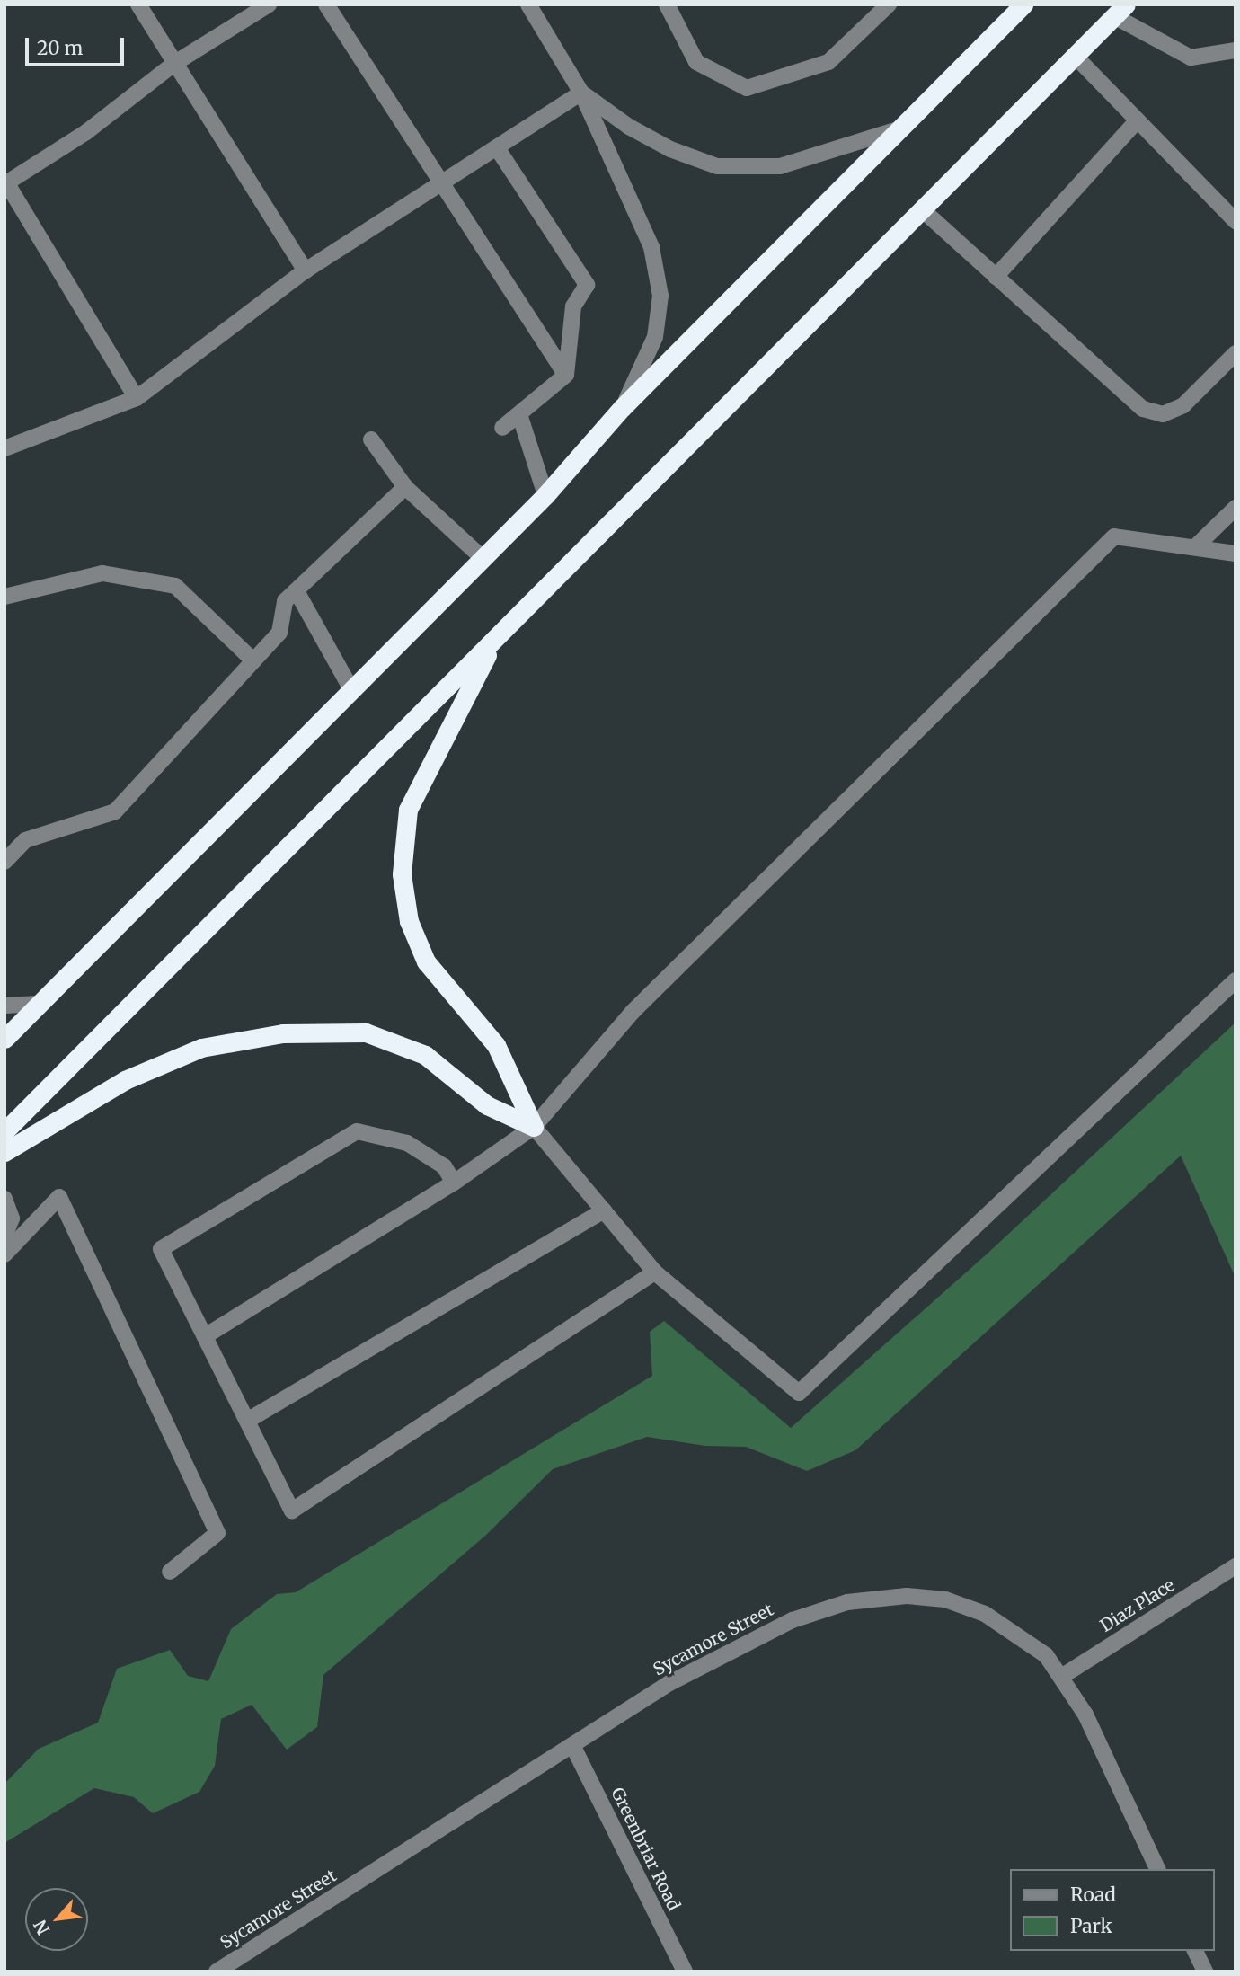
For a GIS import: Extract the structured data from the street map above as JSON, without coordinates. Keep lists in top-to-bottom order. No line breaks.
{"streets":{"street":["Diaz Place","Sycamore Street","Greenbriar Road"]},"crossings":[["Diaz Place","Sycamore Street"],["Sycamore Street","Greenbriar Road"]],"legend":["Road","Park"],"scale_bar":"20 m","north":"bottom left"}
